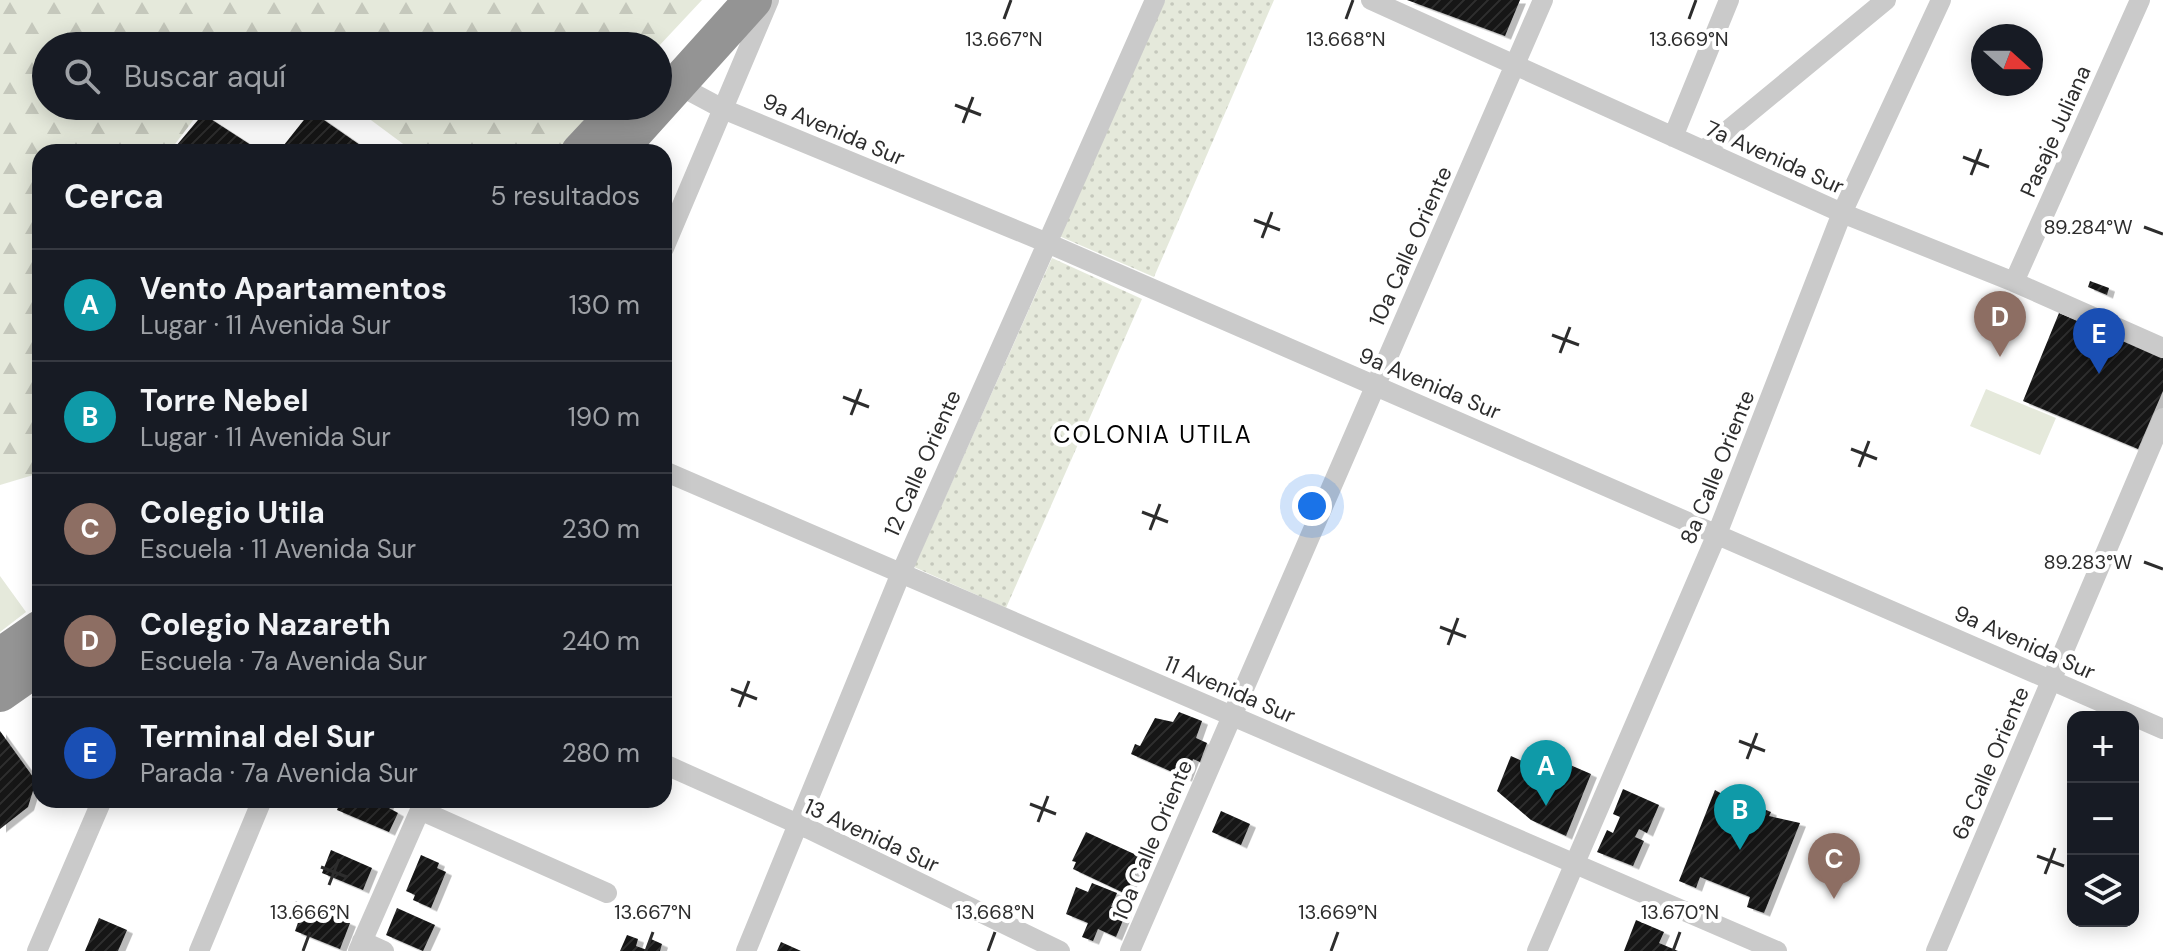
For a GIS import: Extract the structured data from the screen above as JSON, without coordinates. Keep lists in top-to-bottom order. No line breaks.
{"streets":{"street":["9a Avenida Sur","Pasaje Juliana","7a Avenida Sur","10a Calle Oriente","12 Calle Oriente","8a Calle Oriente","11 Avenida Sur","6a Calle Oriente","13 Avenida Sur"]},"crossings":[["9a Avenida Sur","10a Calle Oriente"],["9a Avenida Sur","12 Calle Oriente"],["9a Avenida Sur","8a Calle Oriente"],["9a Avenida Sur","6a Calle Oriente"],["Pasaje Juliana","7a Avenida Sur"],["7a Avenida Sur","10a Calle Oriente"],["7a Avenida Sur","8a Calle Oriente"],["10a Calle Oriente","11 Avenida Sur"],["12 Calle Oriente","11 Avenida Sur"],["12 Calle Oriente","13 Avenida Sur"],["8a Calle Oriente","11 Avenida Sur"]],"districts":["COLONIA UTILA"],"north":"right","page":{"search":"Buscar aquí","heading":["Cerca","5 resultados"],"list":[{"mark":"A","name":"Vento Apartamentos","note":"Lugar · 11 Avenida Sur","value":"130 m"},{"mark":"B","name":"Torre Nebel","note":"Lugar · 11 Avenida Sur","value":"190 m"},{"mark":"C","name":"Colegio Utila","note":"Escuela · 11 Avenida Sur","value":"230 m"},{"mark":"D","name":"Colegio Nazareth","note":"Escuela · 7a Avenida Sur","value":"240 m"},{"mark":"E","name":"Terminal del Sur","note":"Parada · 7a Avenida Sur","value":"280 m"}],"pins":["D","E","A","B","C"],"map_buttons":["+","−"]},"coordinates":["13.667°N","13.668°N","13.669°N","89.284°W","89.283°W","13.666°N","13.670°N"]}
